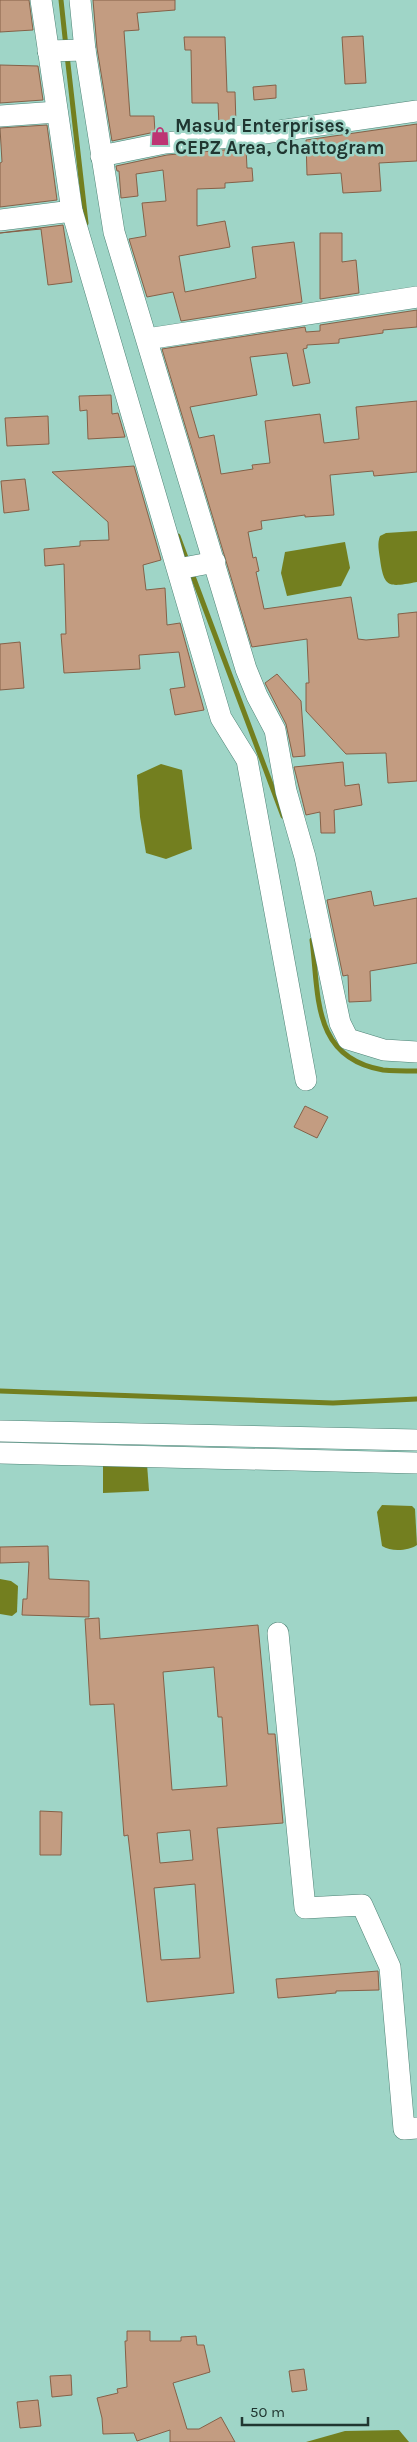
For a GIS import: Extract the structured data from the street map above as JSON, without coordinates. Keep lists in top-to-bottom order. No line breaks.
{"places":{"shop":["Masud Enterprises, CEPZ Area, Chattogram"]},"scale_bar":"50 m"}
